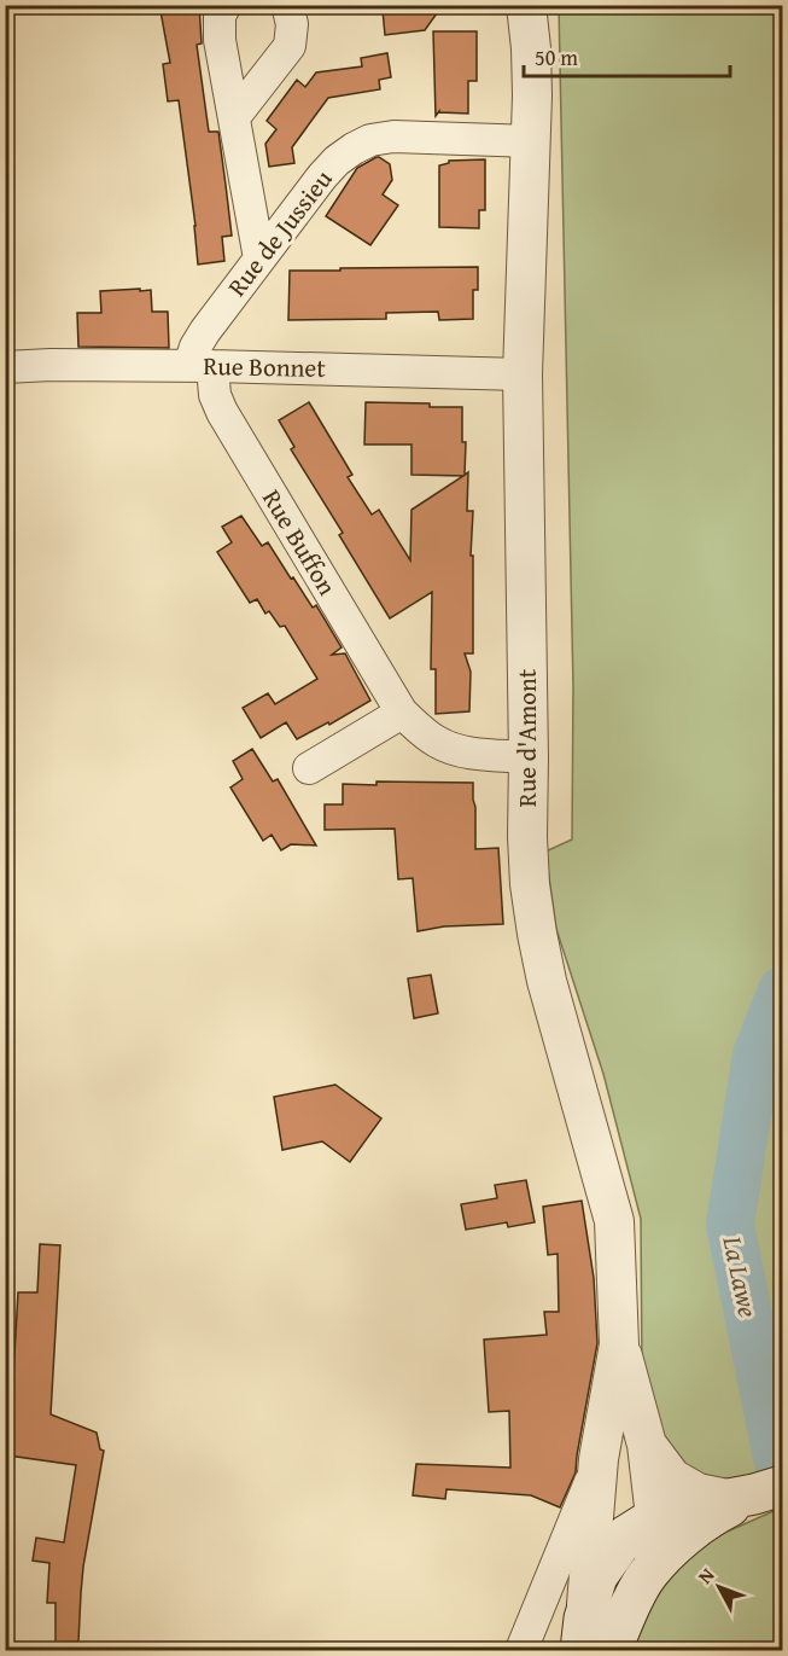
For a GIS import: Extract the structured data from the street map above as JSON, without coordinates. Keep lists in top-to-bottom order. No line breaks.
{"streets":{"street":["Rue de Jussieu","Rue Bonnet","Rue Buffon","Rue d'Amont"]},"crossings":[["Rue de Jussieu","Rue Bonnet"],["Rue de Jussieu","Rue Buffon"],["Rue de Jussieu","Rue d'Amont"],["Rue Bonnet","Rue Buffon"],["Rue Bonnet","Rue d'Amont"],["Rue Buffon","Rue d'Amont"]],"water":["La Lawe"],"scale_bar":"50 m","north":"top left"}
